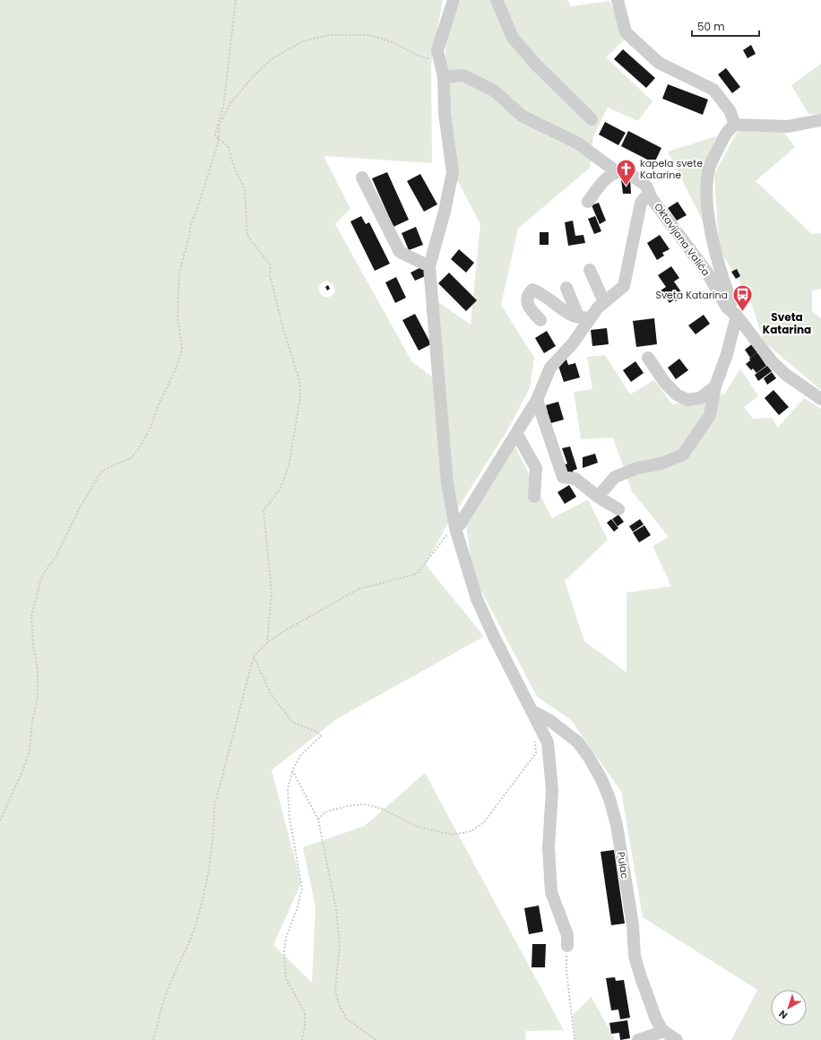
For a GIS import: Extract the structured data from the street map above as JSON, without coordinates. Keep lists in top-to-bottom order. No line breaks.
{"streets":{"street":["Oktavijana Valića","Pulac"]},"districts":["Sveta Katarina"],"places":{"church":["kapela svete Katarine"],"bus stop":["Sveta Katarina"]},"scale_bar":"50 m","north":"bottom left"}
